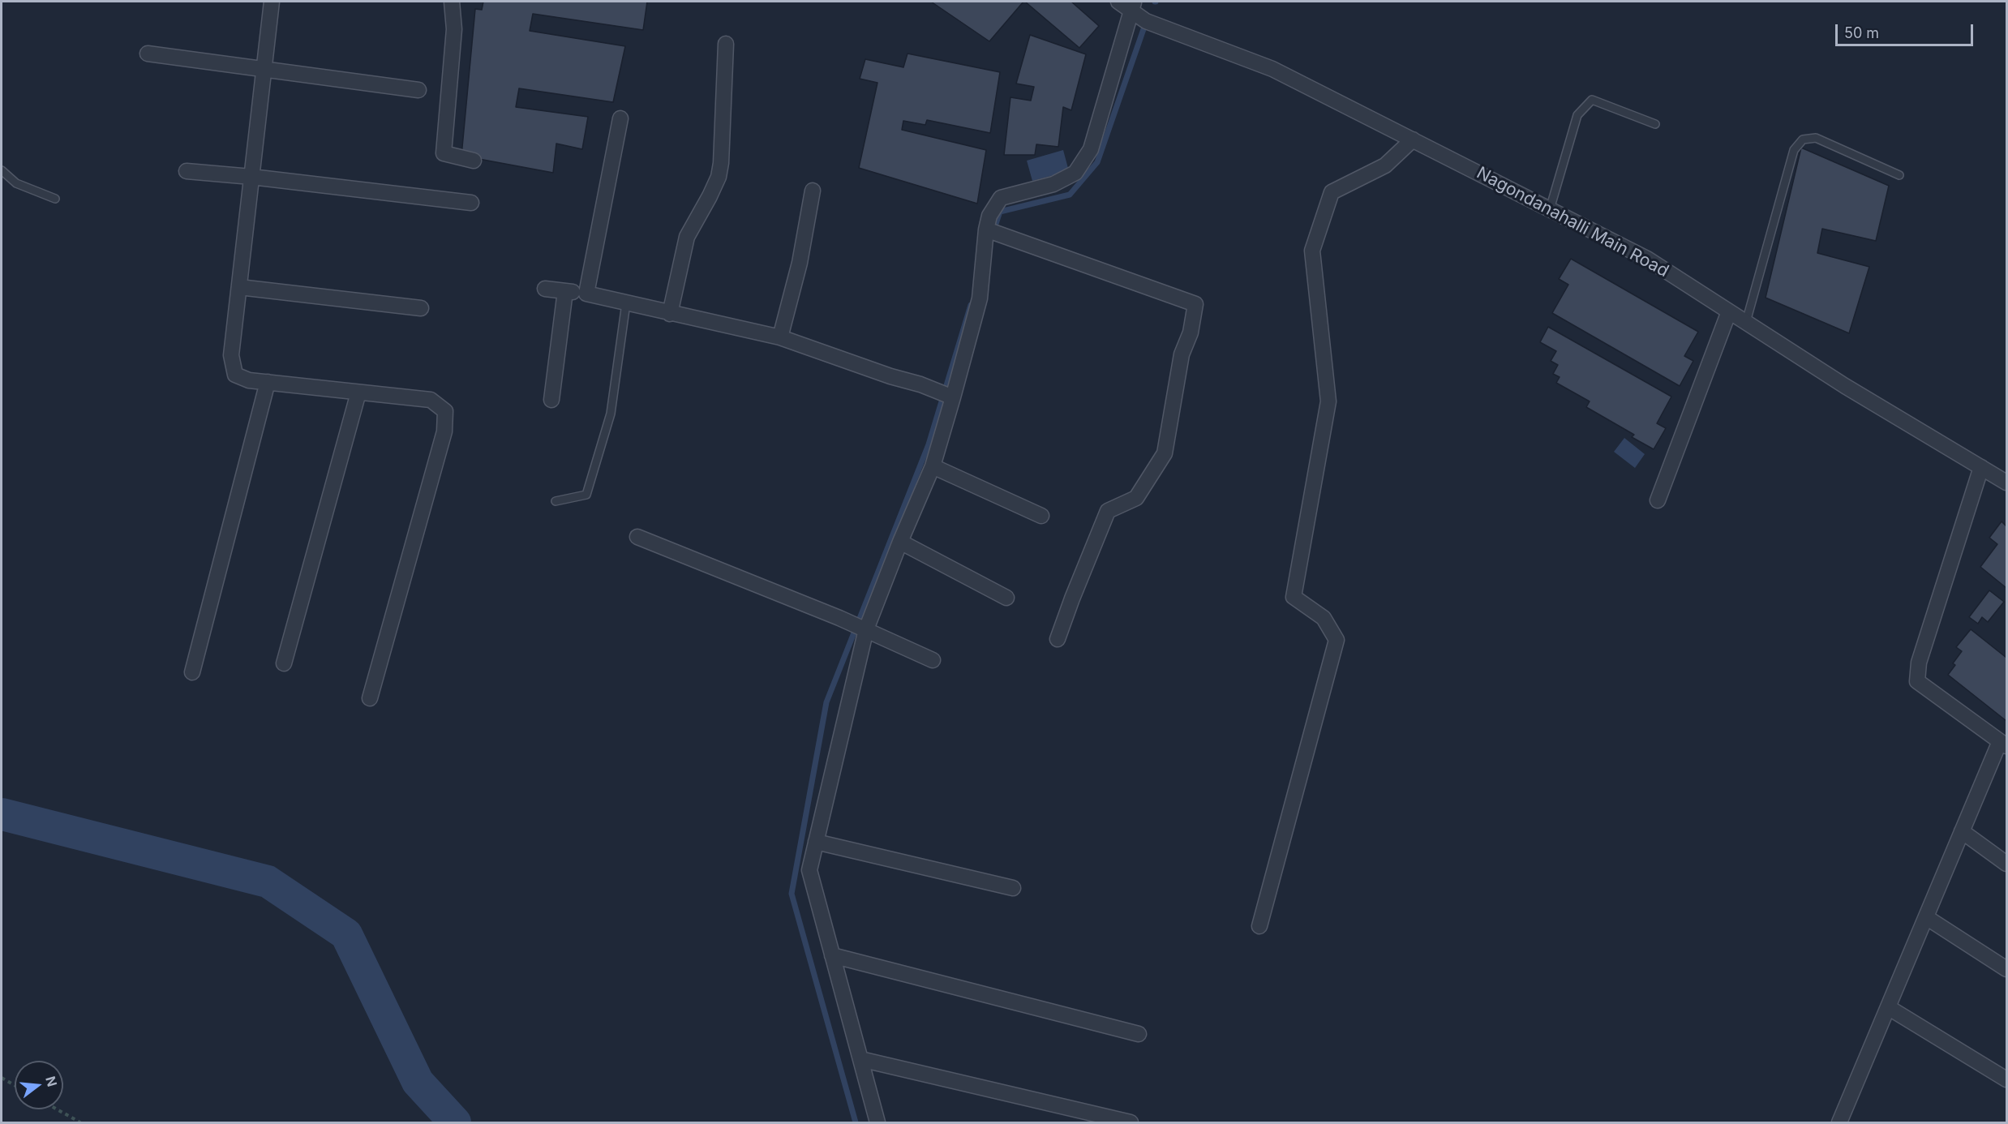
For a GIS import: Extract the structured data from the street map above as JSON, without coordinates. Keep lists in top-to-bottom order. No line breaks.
{"streets":{"street":["Nagondanahalli Main Road"]},"scale_bar":"50 m","north":"right"}
